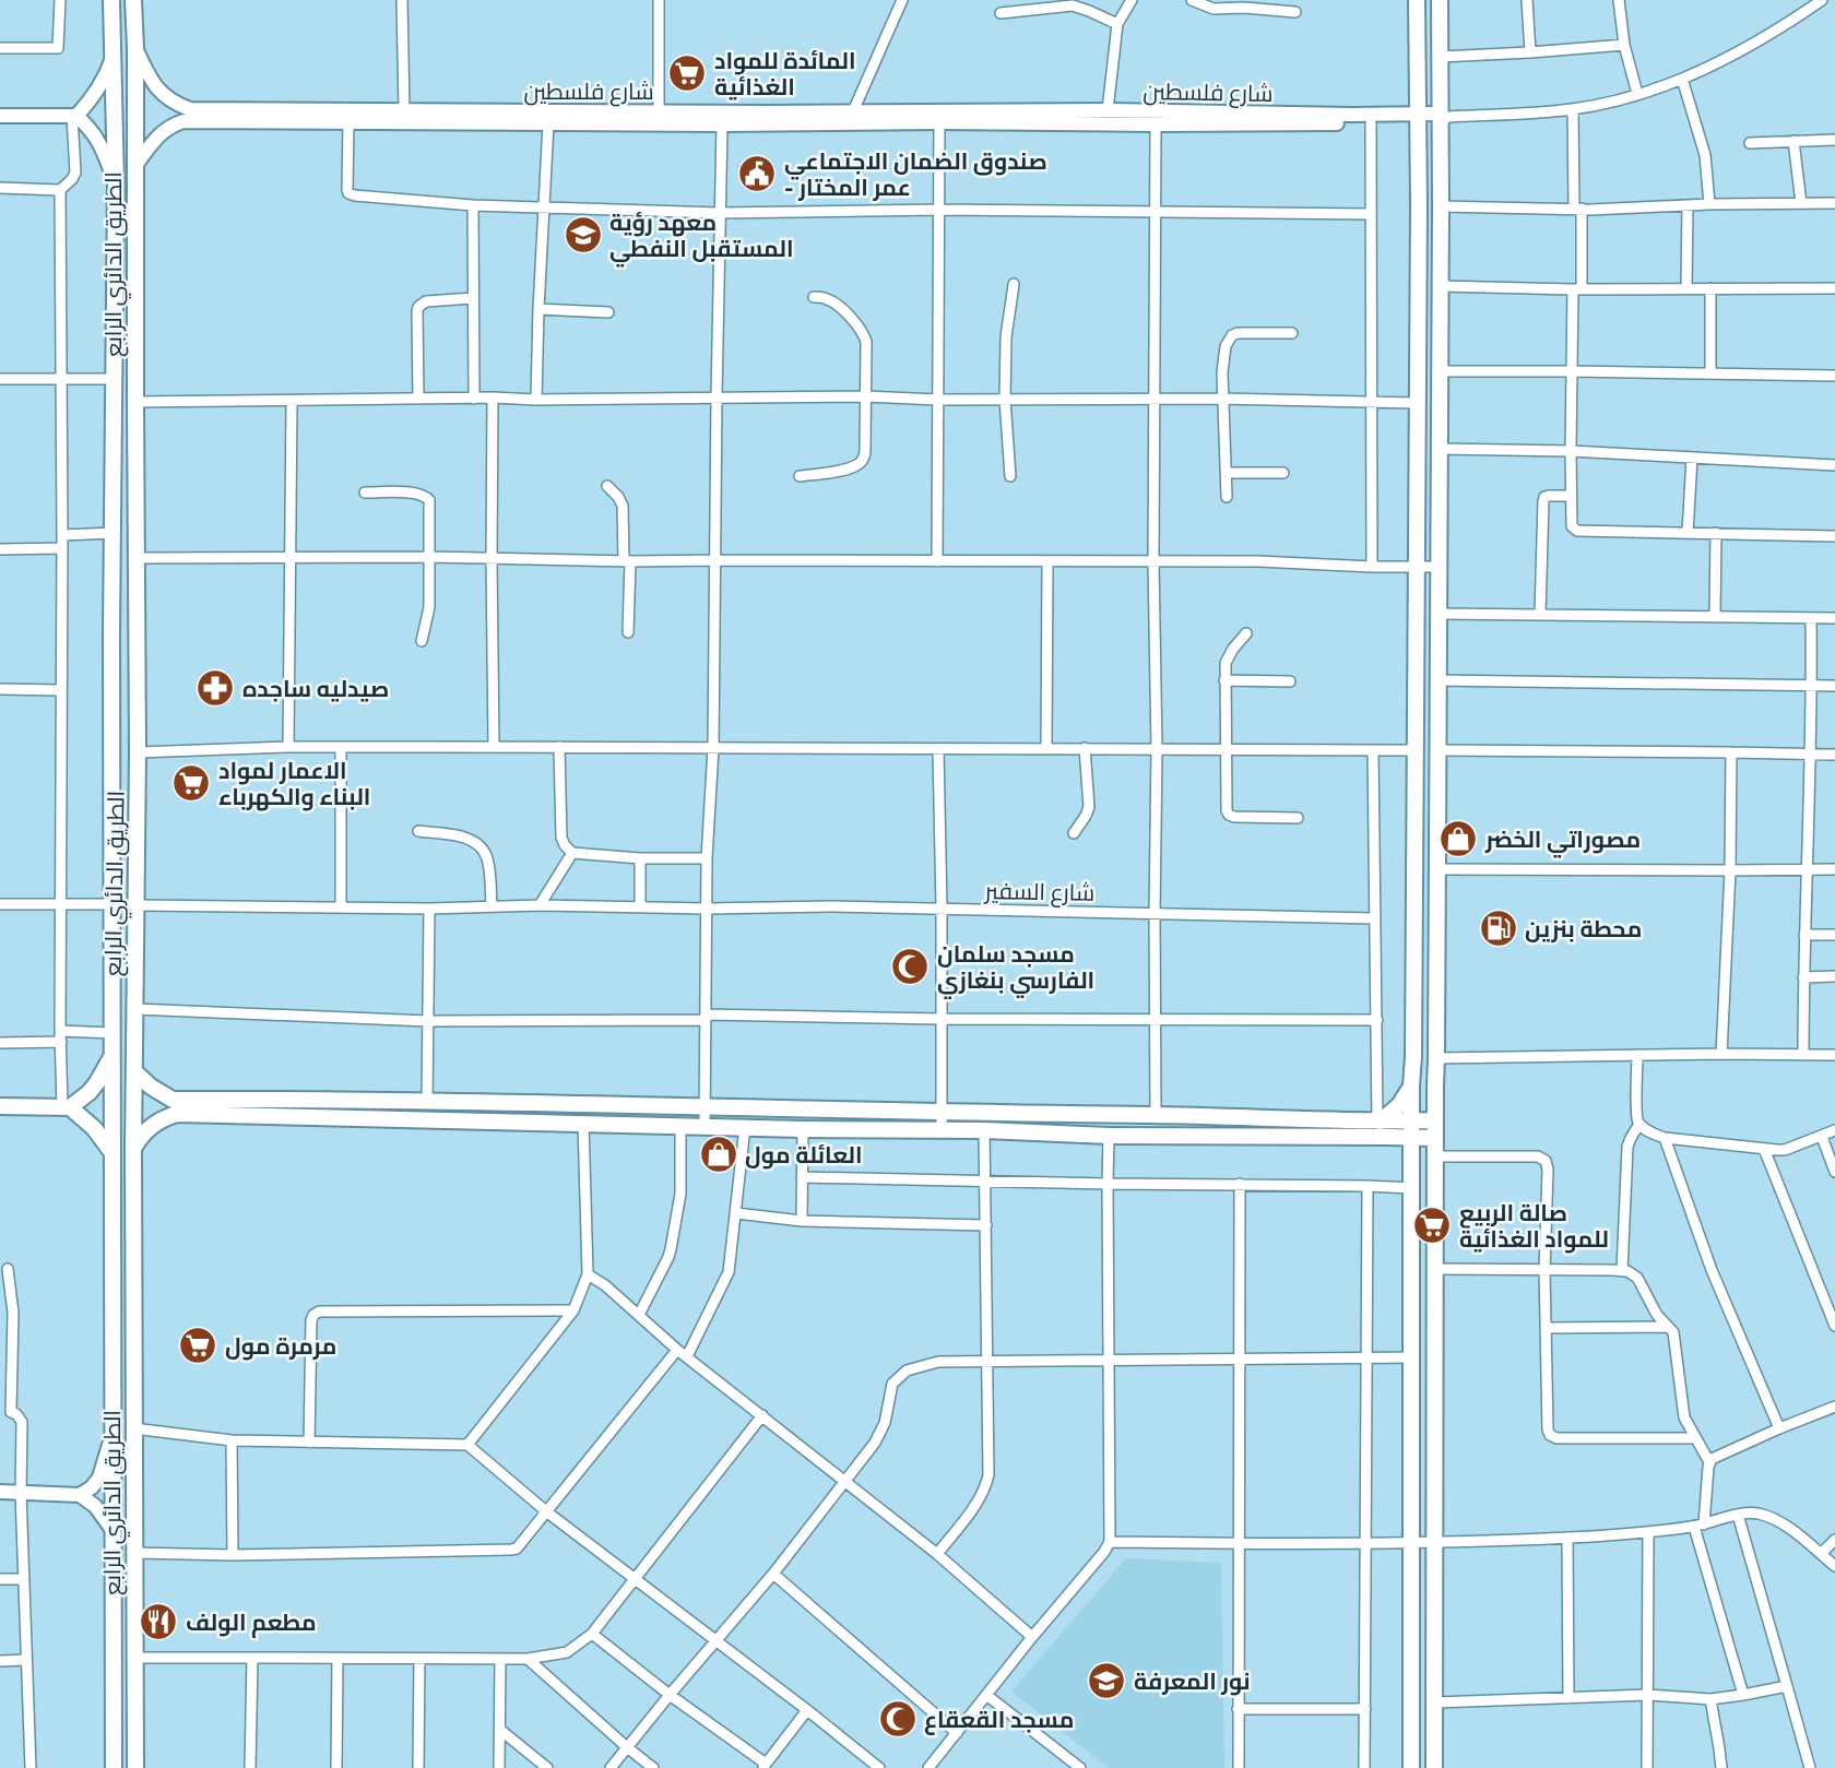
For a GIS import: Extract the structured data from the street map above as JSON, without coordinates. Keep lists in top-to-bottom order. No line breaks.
{"streets":{"main road":["الطريق الدائري الرابع"],"street":["شارع فلسطين","شارع السفير"]},"crossings":[["شارع فلسطين","الطريق الدائري الرابع"],["الطريق الدائري الرابع","شارع السفير"]],"places":{"supermarket":["المائدة للمواد الغذائية","الاعمار لمواد البناء والكهرباء","صالة الربيع للمواد الغذائية","مرمرة مول"],"public building":["صندوق الضمان الاجتماعي - عمر المختار"],"school or university":["معهد رؤية المستقبل النفطي","نور المعرفة"],"pharmacy":["صيدليه ساجده"],"shop":["مصوراتي الخضر","العائلة مول"],"fuel station":["محطة بنزين"],"mosque":["مسجد سلمان الفارسي بنغازي","مسجد القعقاع"],"restaurant":["مطعم الولف"]}}
